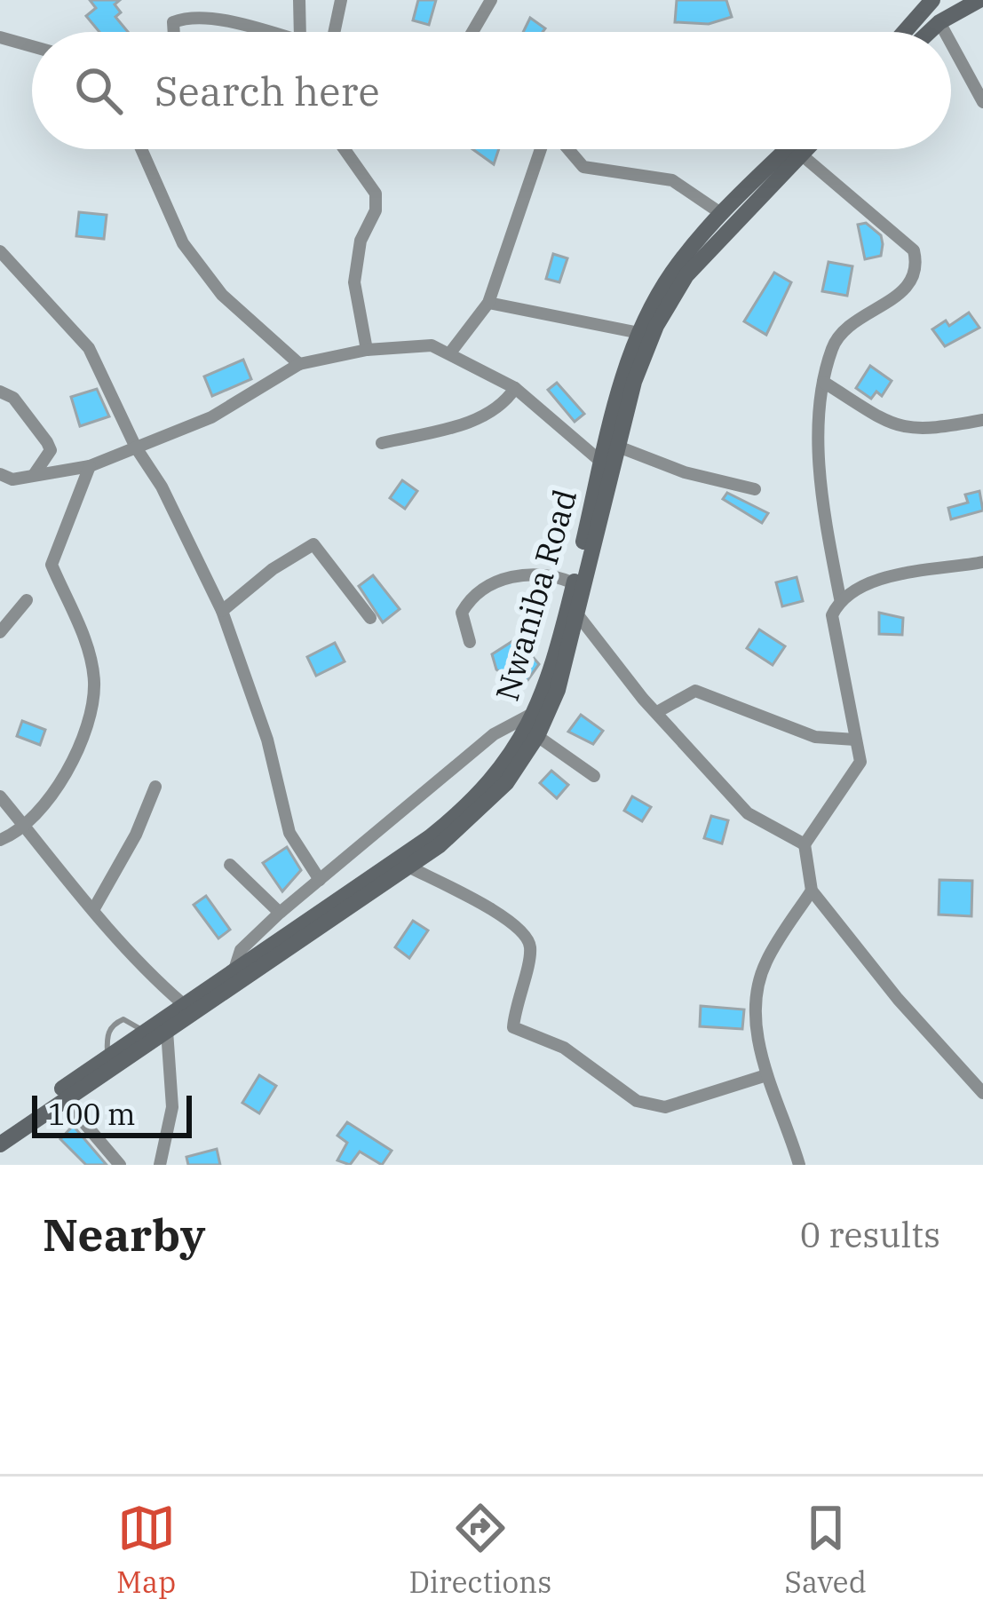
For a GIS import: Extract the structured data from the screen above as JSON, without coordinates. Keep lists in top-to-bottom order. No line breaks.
{"streets":{"main road":["Nwaniba Road"]},"scale_bar":"100 m","page":{"search":"Search here","scale":"100 m","heading":["Nearby","0 results"],"nav":["Map","Directions","Saved"]}}
